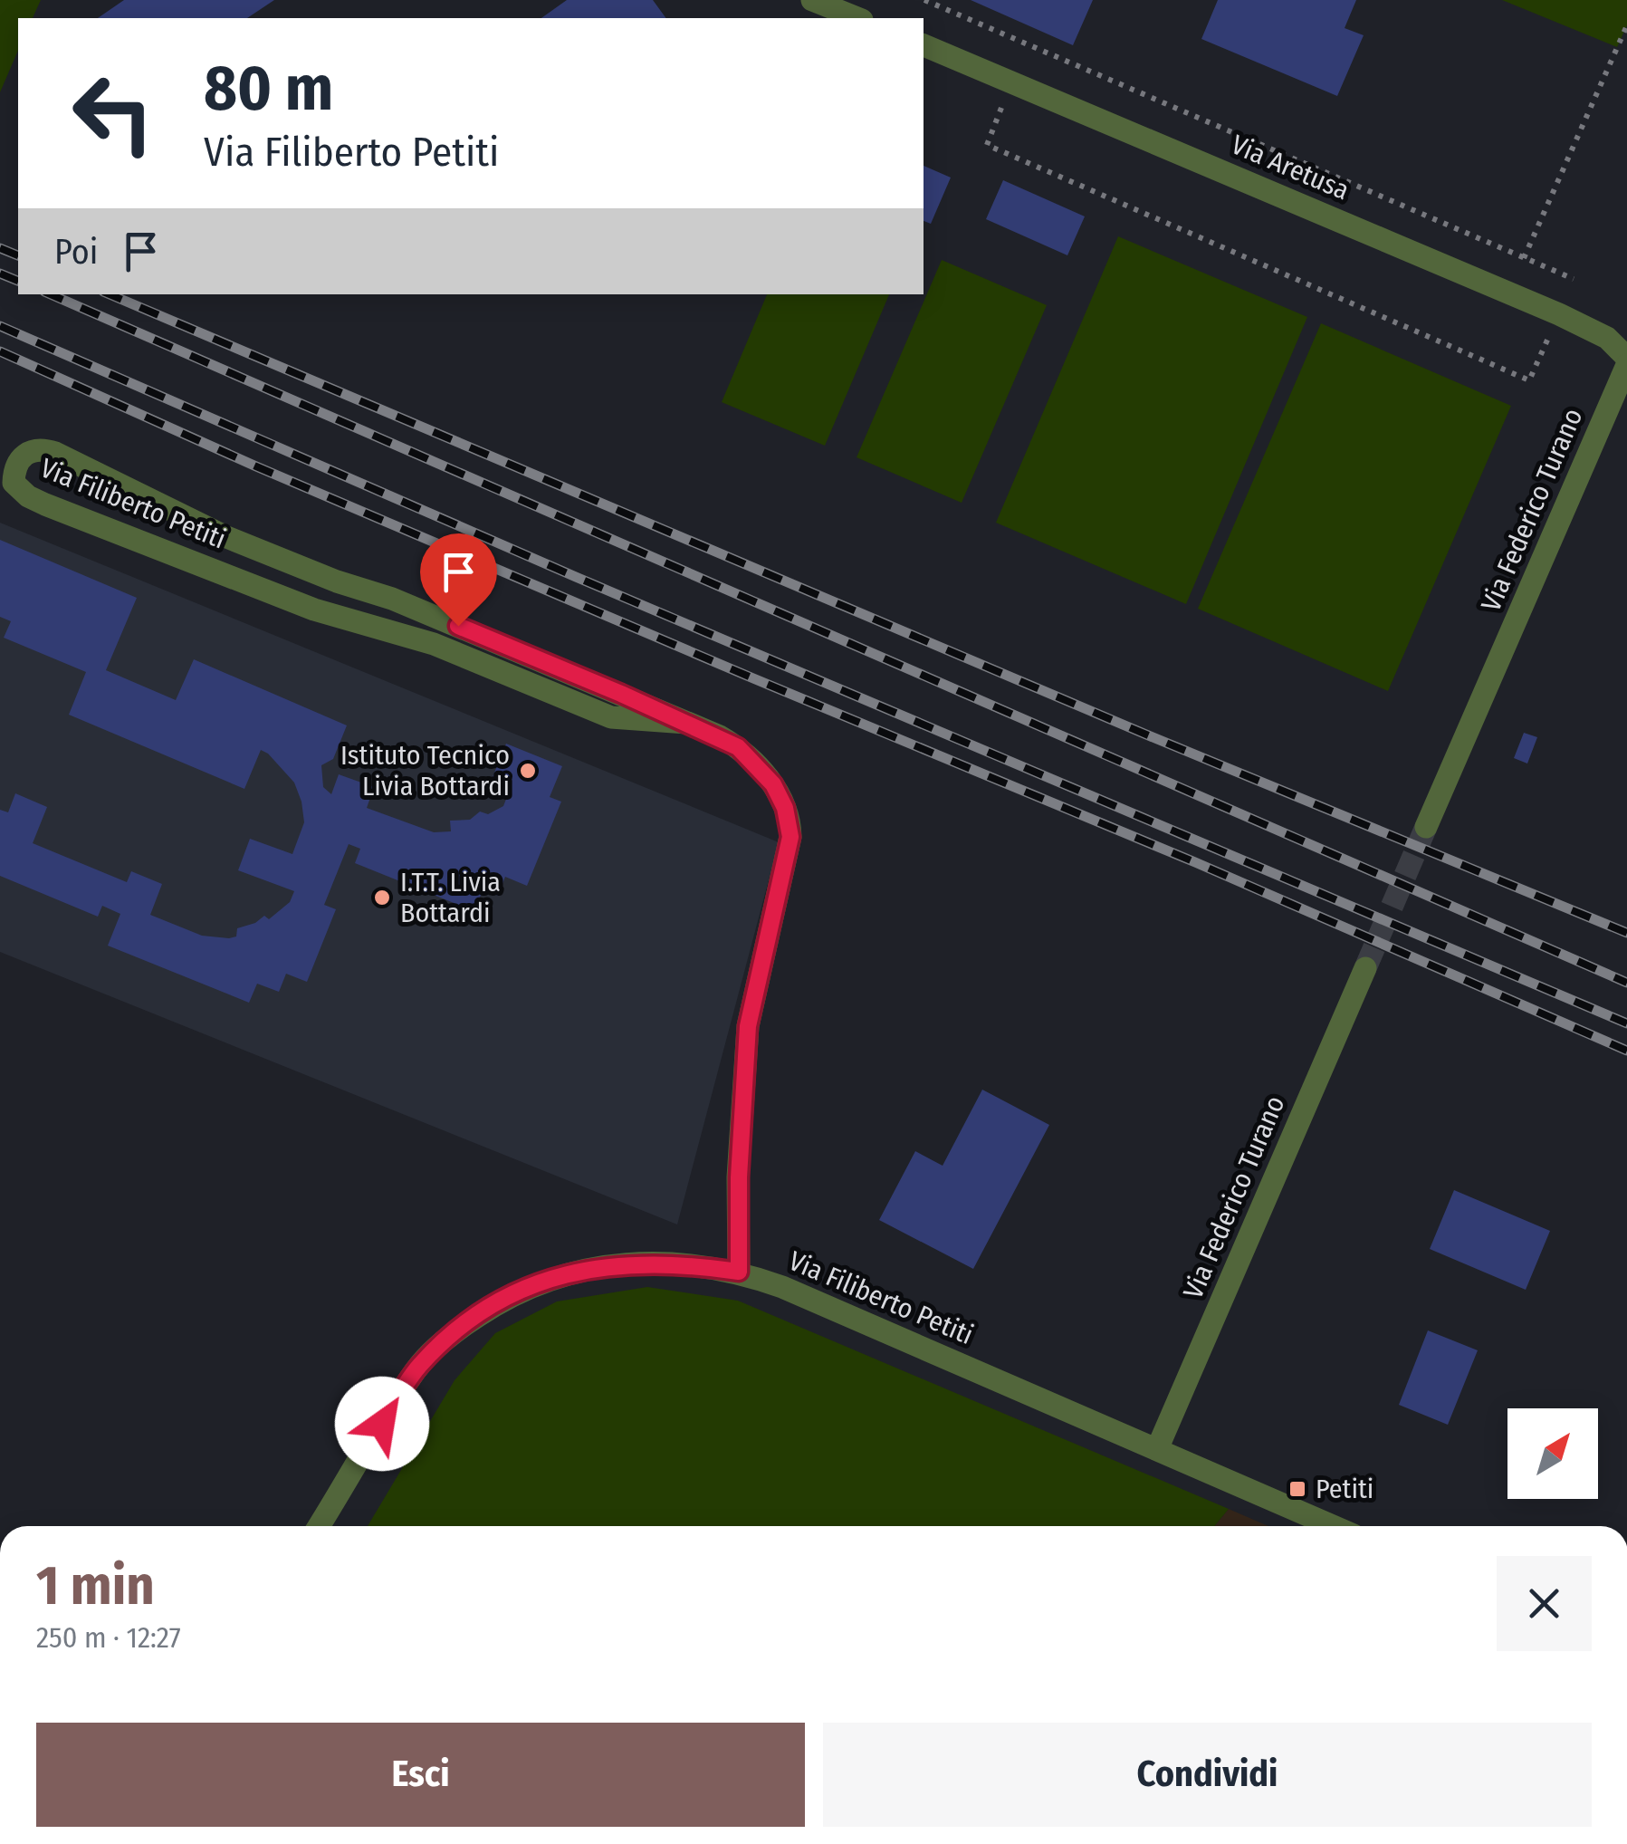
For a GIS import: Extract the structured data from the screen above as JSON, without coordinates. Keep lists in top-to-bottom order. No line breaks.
{"streets":{"street":["Via Aretusa","Via Filiberto Petiti","Via Federico Turano"]},"crossings":[["Via Aretusa","Via Federico Turano"],["Via Filiberto Petiti","Via Federico Turano"]],"places":{"other":["Istituto Tecnico Livia Bottardi","I.T.T. Livia Bottardi"],"transit":["Petiti"]},"north":"top right","page":{"turn":["80 m","Via Filiberto Petiti"],"then":"Poi","heading":["1 min","250 m · 12:27"],"buttons":["Esci","Condividi"]}}
